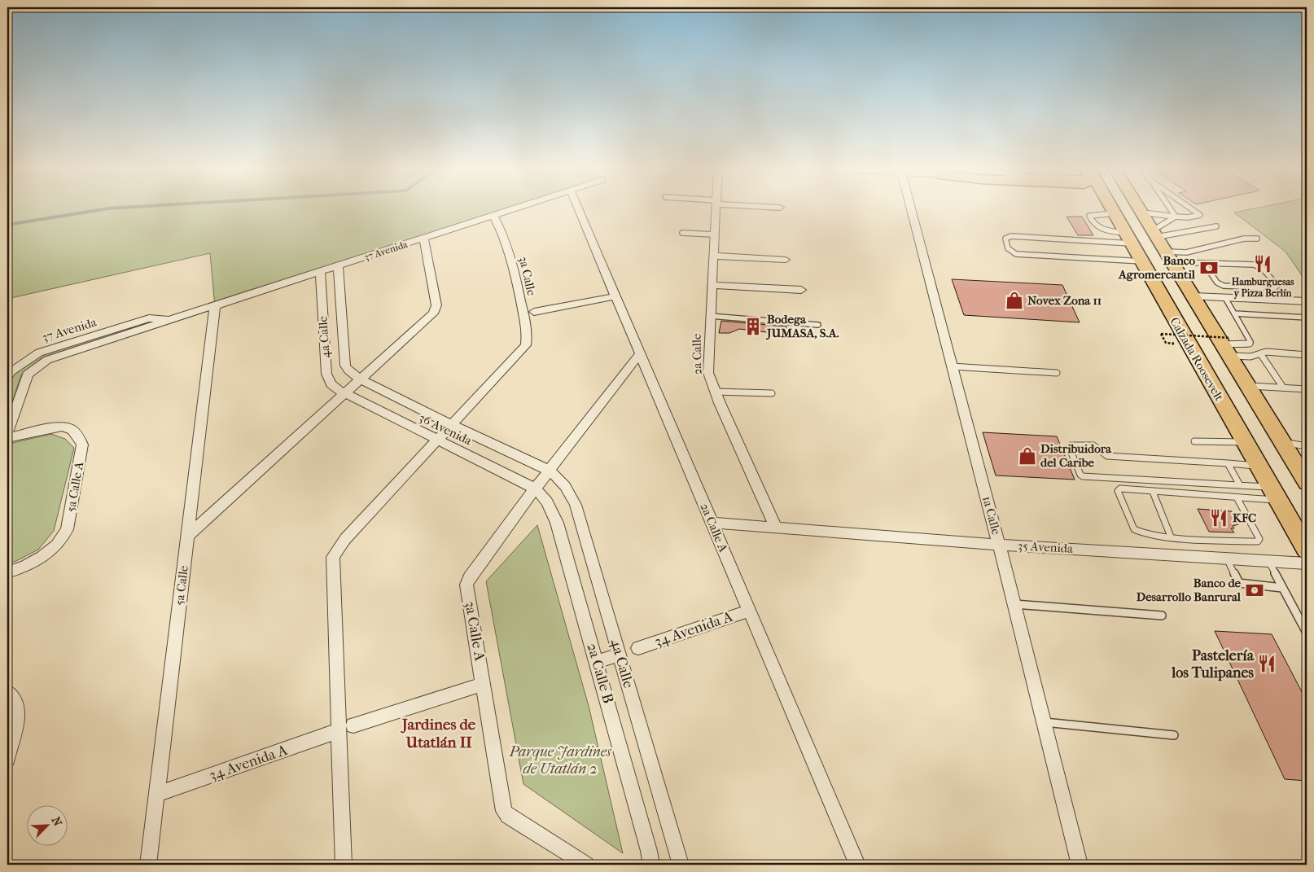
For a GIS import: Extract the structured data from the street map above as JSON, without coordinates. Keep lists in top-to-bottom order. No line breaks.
{"streets":{"highway":["Calzada Roosevelt"],"street":["37 Avenida","3a Calle","4a Calle","2a Calle","36 Avenida","5a Calle A","1a Calle","2a Calle A","35 Avenida","5a Calle","34 Avenida A","3a Calle A","2a Calle B"]},"crossings":[["37 Avenida","3a Calle"],["37 Avenida","4a Calle"],["37 Avenida","5a Calle"],["3a Calle","36 Avenida"],["4a Calle","36 Avenida"],["4a Calle","3a Calle A"],["2a Calle","35 Avenida"],["36 Avenida","3a Calle A"],["36 Avenida","2a Calle B"],["1a Calle","35 Avenida"],["2a Calle A","35 Avenida"],["2a Calle A","34 Avenida A"],["2a Calle A","3a Calle A"],["5a Calle","34 Avenida A"],["34 Avenida A","3a Calle A"],["3a Calle A","2a Calle B"]],"districts":["Jardines de Utatlán II"],"parks":["Parque Jardines de Utatlán 2"],"places":{"restaurant":["Hamburguesas y Pizza Berlín","KFC","Pastelería los Tulipanes"],"bank":["Banco Agromercantil","Banco de Desarrollo Banrural"],"shop":["Novex Zona 11","Distribuidora del Caribe"],"building":["Bodega JUMASA, S.A."]},"north":"top right"}
